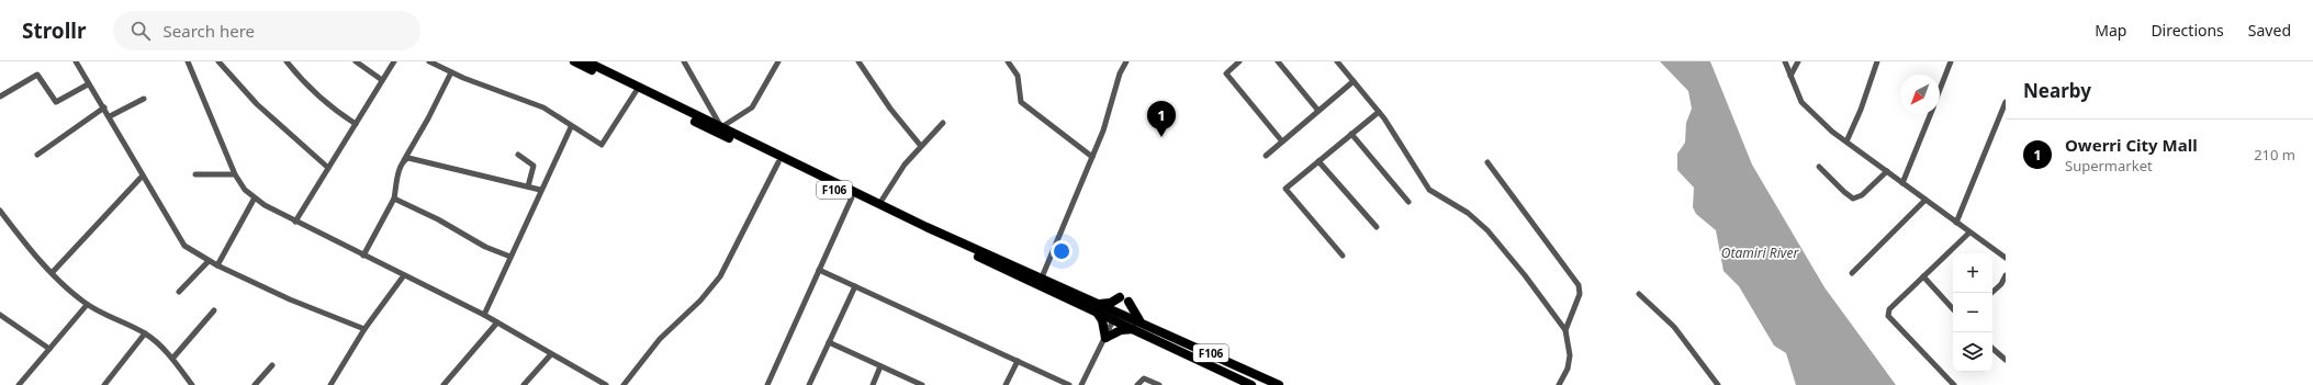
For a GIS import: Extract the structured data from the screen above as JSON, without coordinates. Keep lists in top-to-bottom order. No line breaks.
{"streets":{"main road":["F106"]},"water":["Otamiri River"],"north":"bottom left","page":{"header":"Strollr","search":"Search here","nav":["Map","Directions","Saved"],"heading":"Nearby","pins":"1","list":[{"mark":"1","name":"Owerri City Mall","note":"Supermarket","value":"210 m"}],"map_buttons":["+","−"]}}
